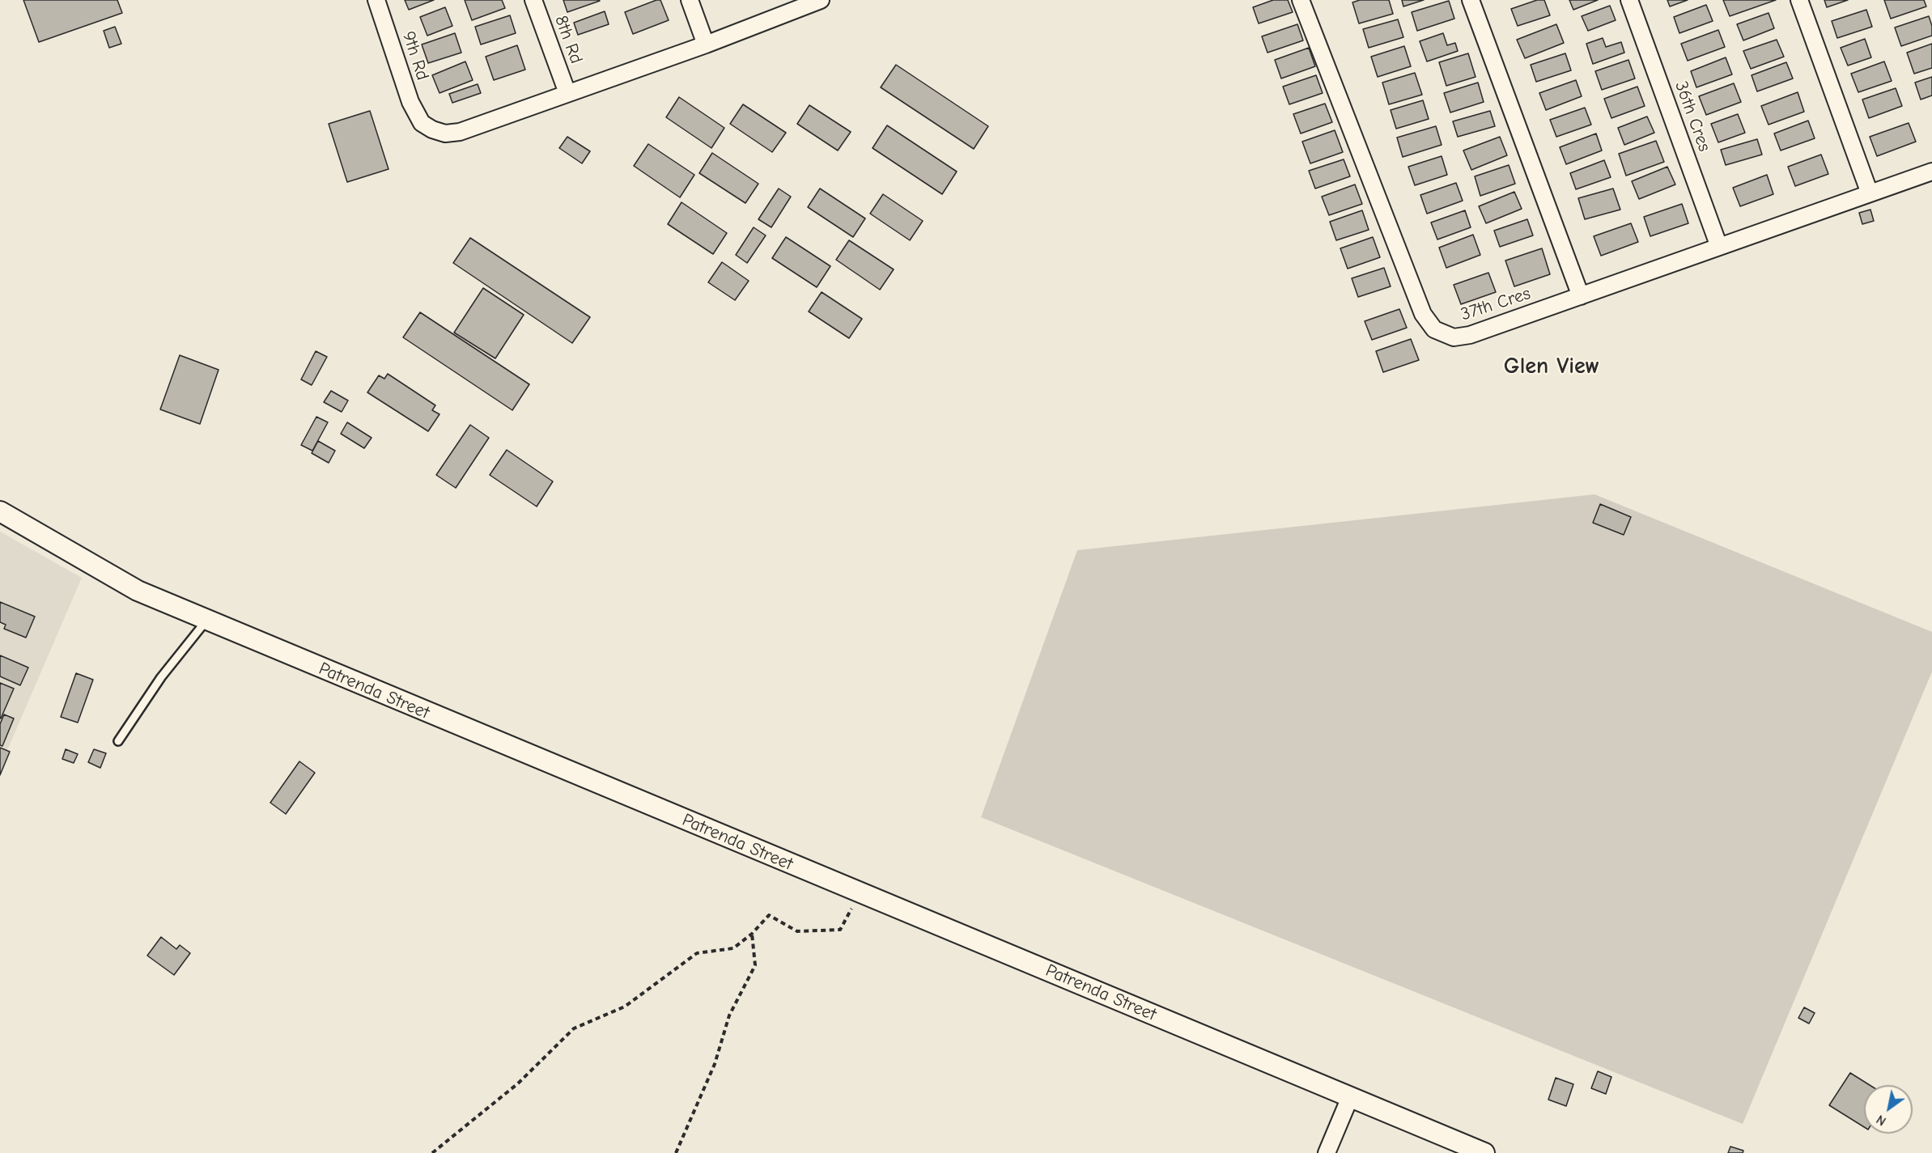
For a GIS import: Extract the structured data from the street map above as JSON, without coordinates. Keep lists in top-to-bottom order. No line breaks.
{"streets":{"street":["8th Rd","9th Rd","36th Cres","37th Cres","Patrenda Street"]},"crossings":[["8th Rd","9th Rd"],["36th Cres","37th Cres"]],"districts":["Glen View"],"north":"bottom left"}
